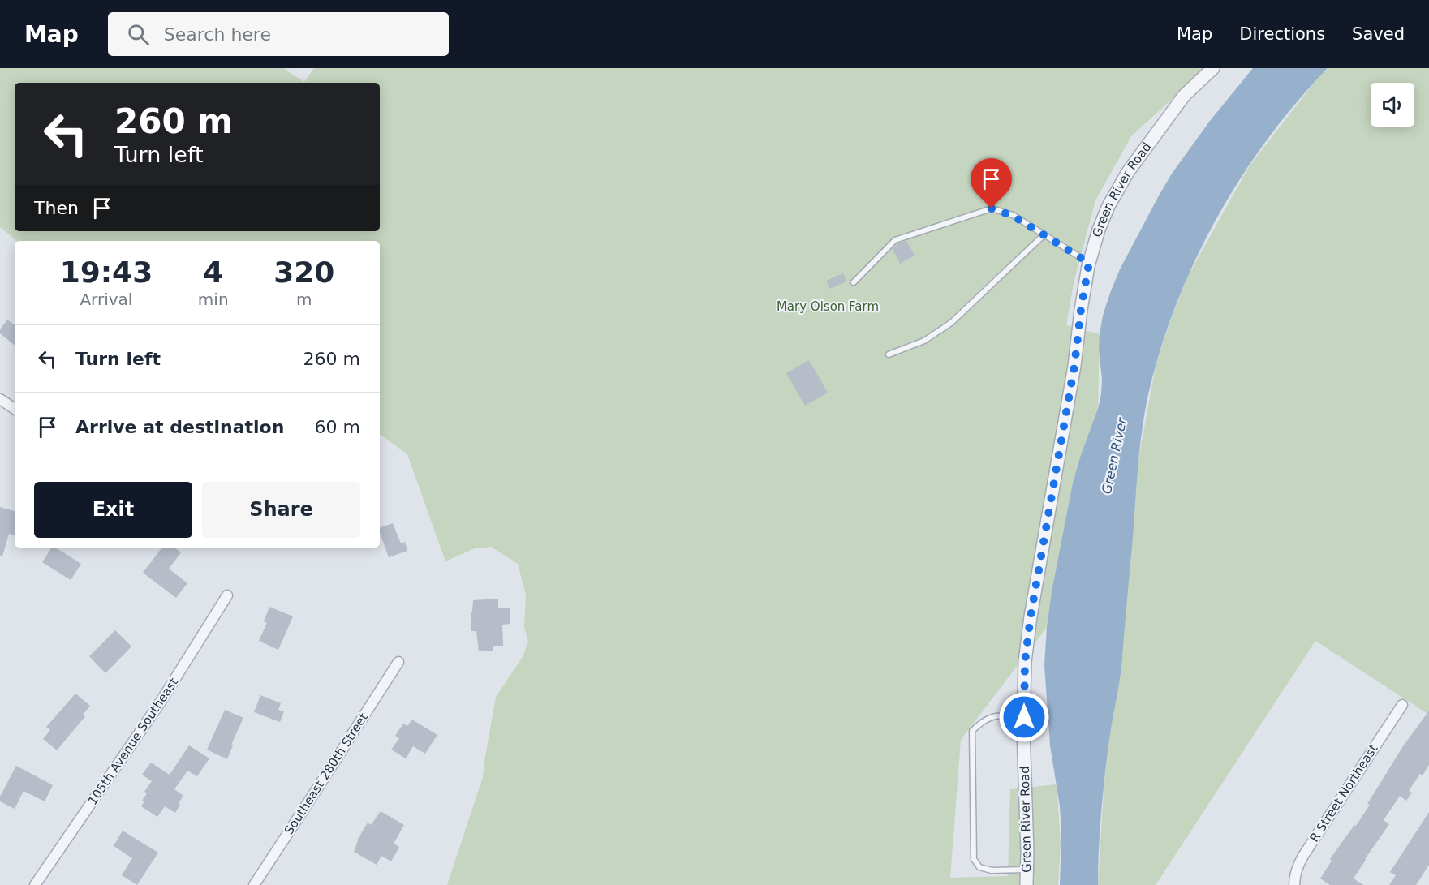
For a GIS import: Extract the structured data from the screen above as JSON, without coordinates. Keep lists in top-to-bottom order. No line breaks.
{"streets":{"street":["Green River Road","105th Avenue Southeast","Southeast 280th Street","R Street Northeast"]},"water":["Green River"],"parks":["Mary Olson Farm"],"page":{"header":"Map","search":"Search here","nav":["Map","Directions","Saved"],"turn":["260 m","Turn left"],"then":"Then","eta":["19:43","Arrival","4","min","320","m"],"list":[{"name":"Turn left","value":"260 m"},{"name":"Arrive at destination","value":"60 m"}],"buttons":["Exit","Share"]}}
